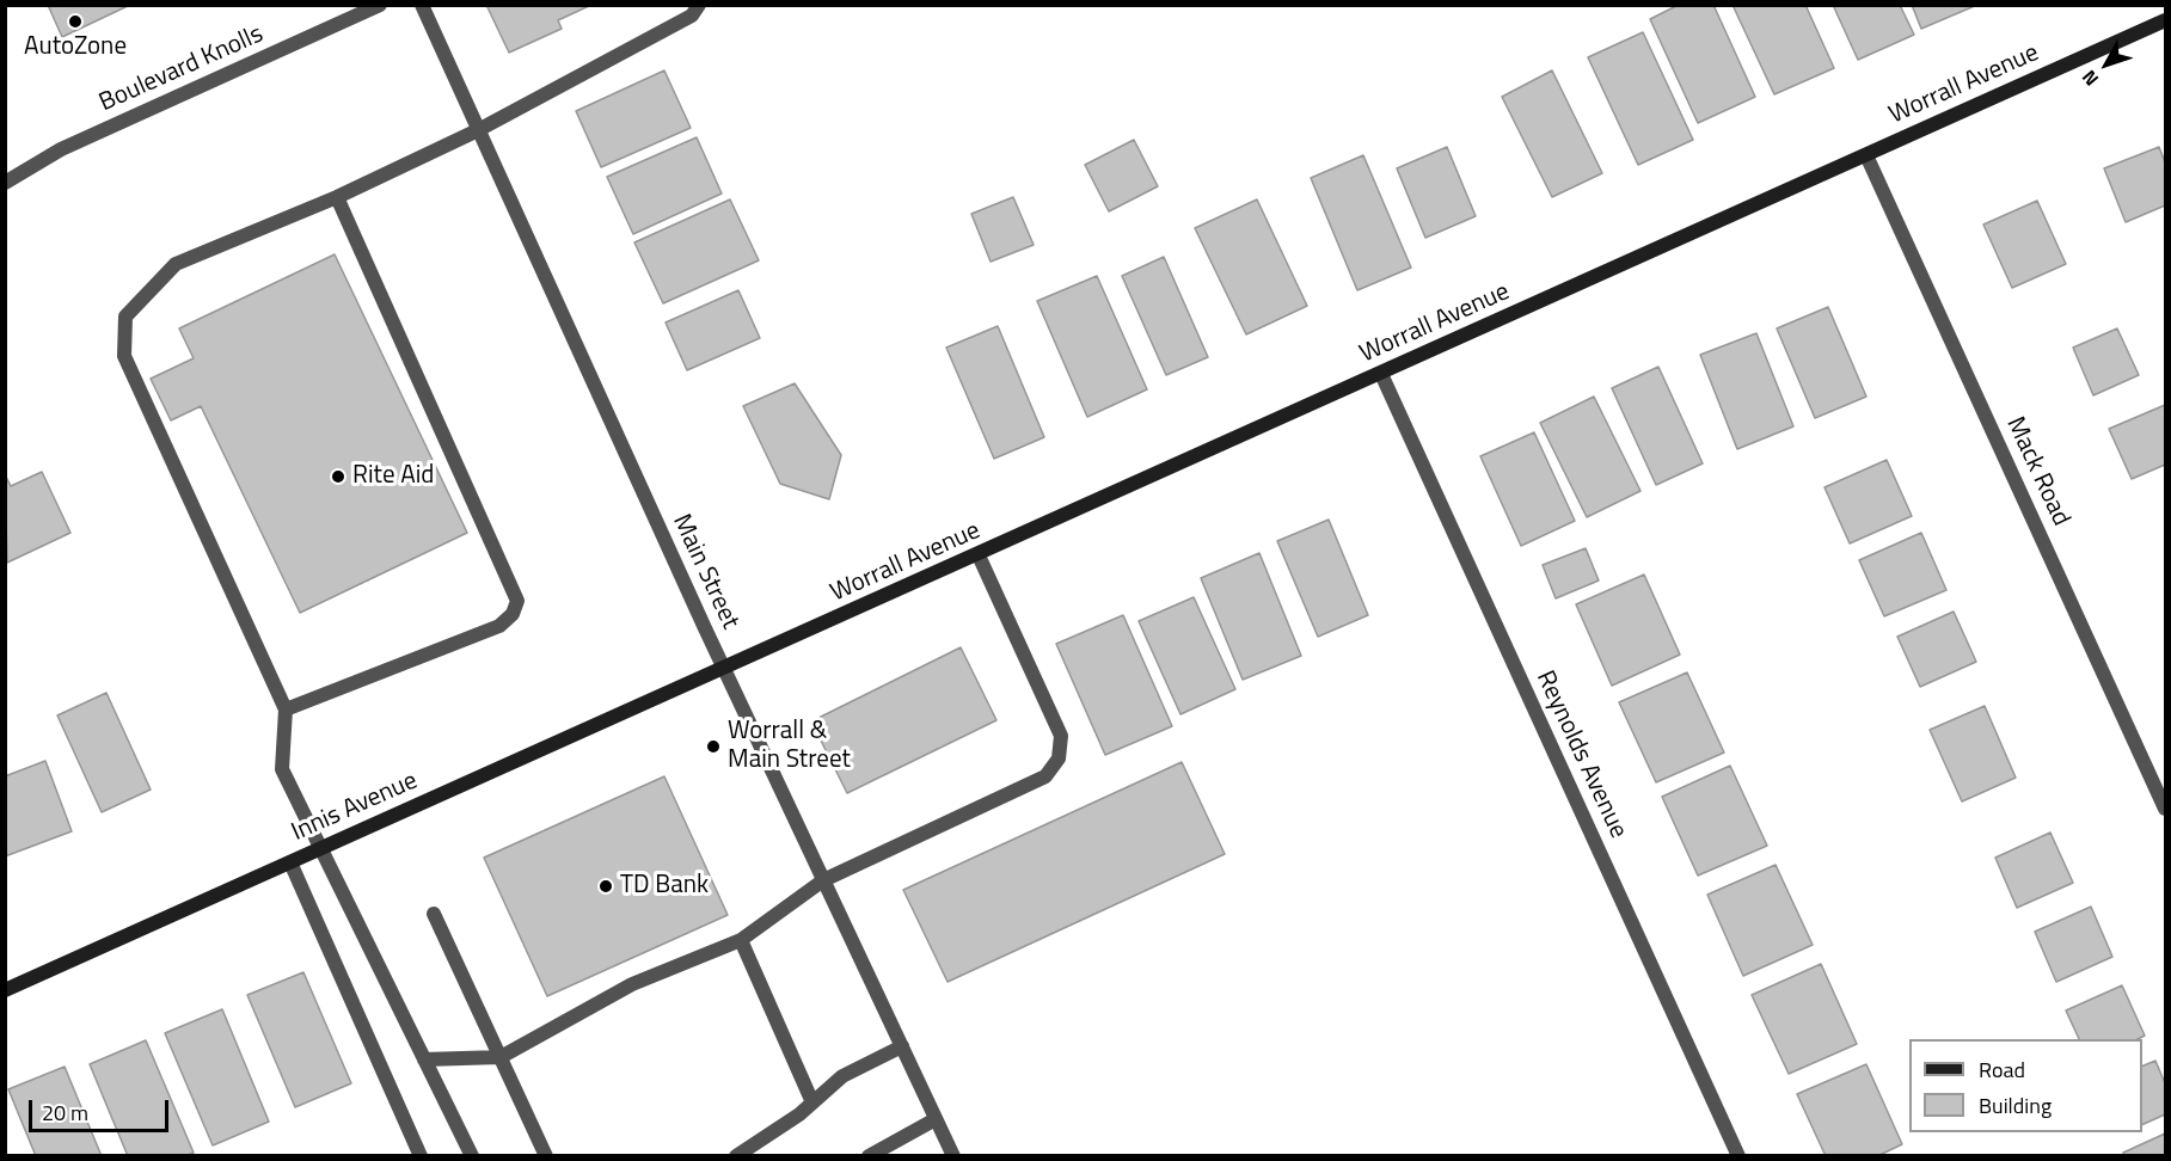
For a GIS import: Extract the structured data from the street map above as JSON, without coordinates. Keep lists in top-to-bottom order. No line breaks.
{"streets":{"main road":["Worrall Avenue","Innis Avenue"],"street":["Boulevard Knolls","Mack Road","Main Street","Reynolds Avenue"]},"crossings":[["Worrall Avenue","Mack Road"],["Worrall Avenue","Main Street"],["Worrall Avenue","Reynolds Avenue"],["Worrall Avenue","Innis Avenue"],["Main Street","Innis Avenue"]],"places":["AutoZone","Rite Aid","Worrall & Main Street","TD Bank"],"legend":["Road","Building"],"scale_bar":"20 m","north":"bottom left"}
